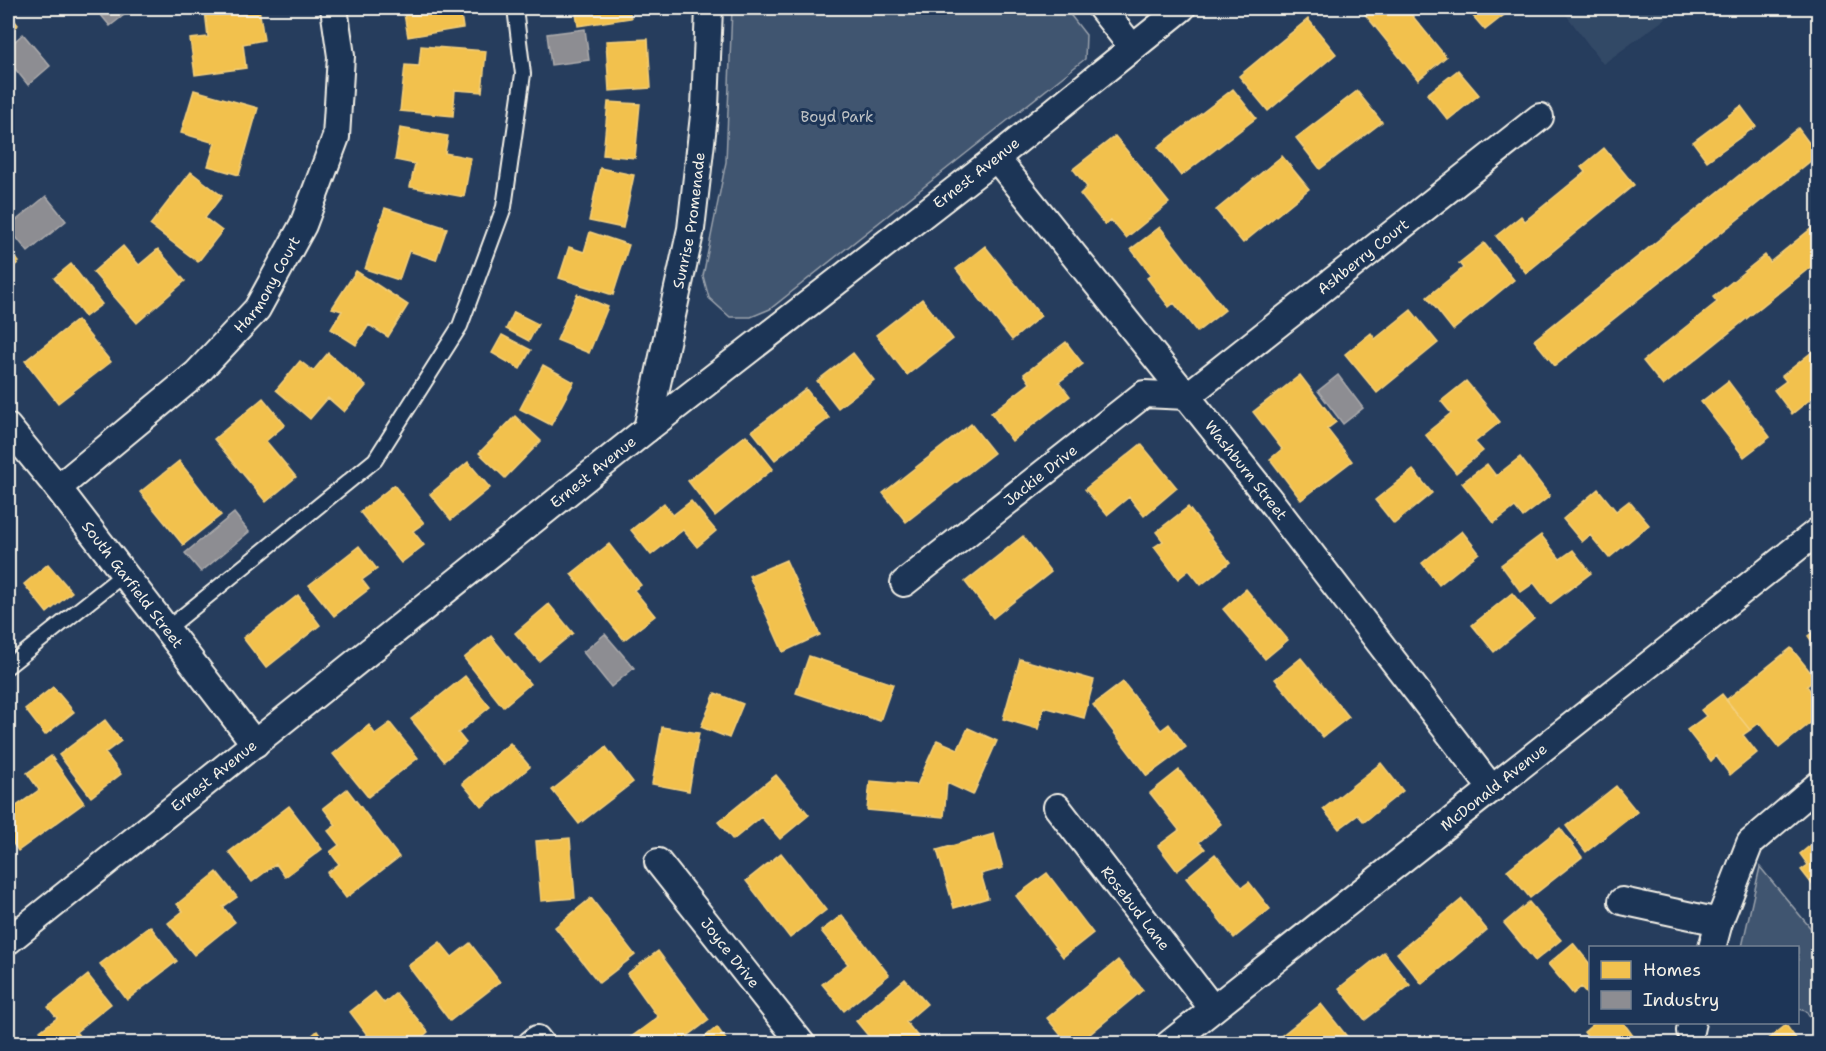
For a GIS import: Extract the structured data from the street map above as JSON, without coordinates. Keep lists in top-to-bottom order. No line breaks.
{"streets":{"street":["Ernest Avenue","Sunrise Promenade","Ashberry Court","Harmony Court","Washburn Street","Jackie Drive","South Garfield Street","McDonald Avenue","Rosebud Lane","Joyce Drive"]},"crossings":[["Ernest Avenue","Sunrise Promenade"],["Ernest Avenue","Washburn Street"],["Ernest Avenue","South Garfield Street"],["Ashberry Court","Washburn Street"],["Ashberry Court","Jackie Drive"],["Harmony Court","South Garfield Street"],["Washburn Street","Jackie Drive"],["Washburn Street","McDonald Avenue"],["McDonald Avenue","Rosebud Lane"]],"parks":["Boyd Park"],"legend":["Homes","Industry"]}
